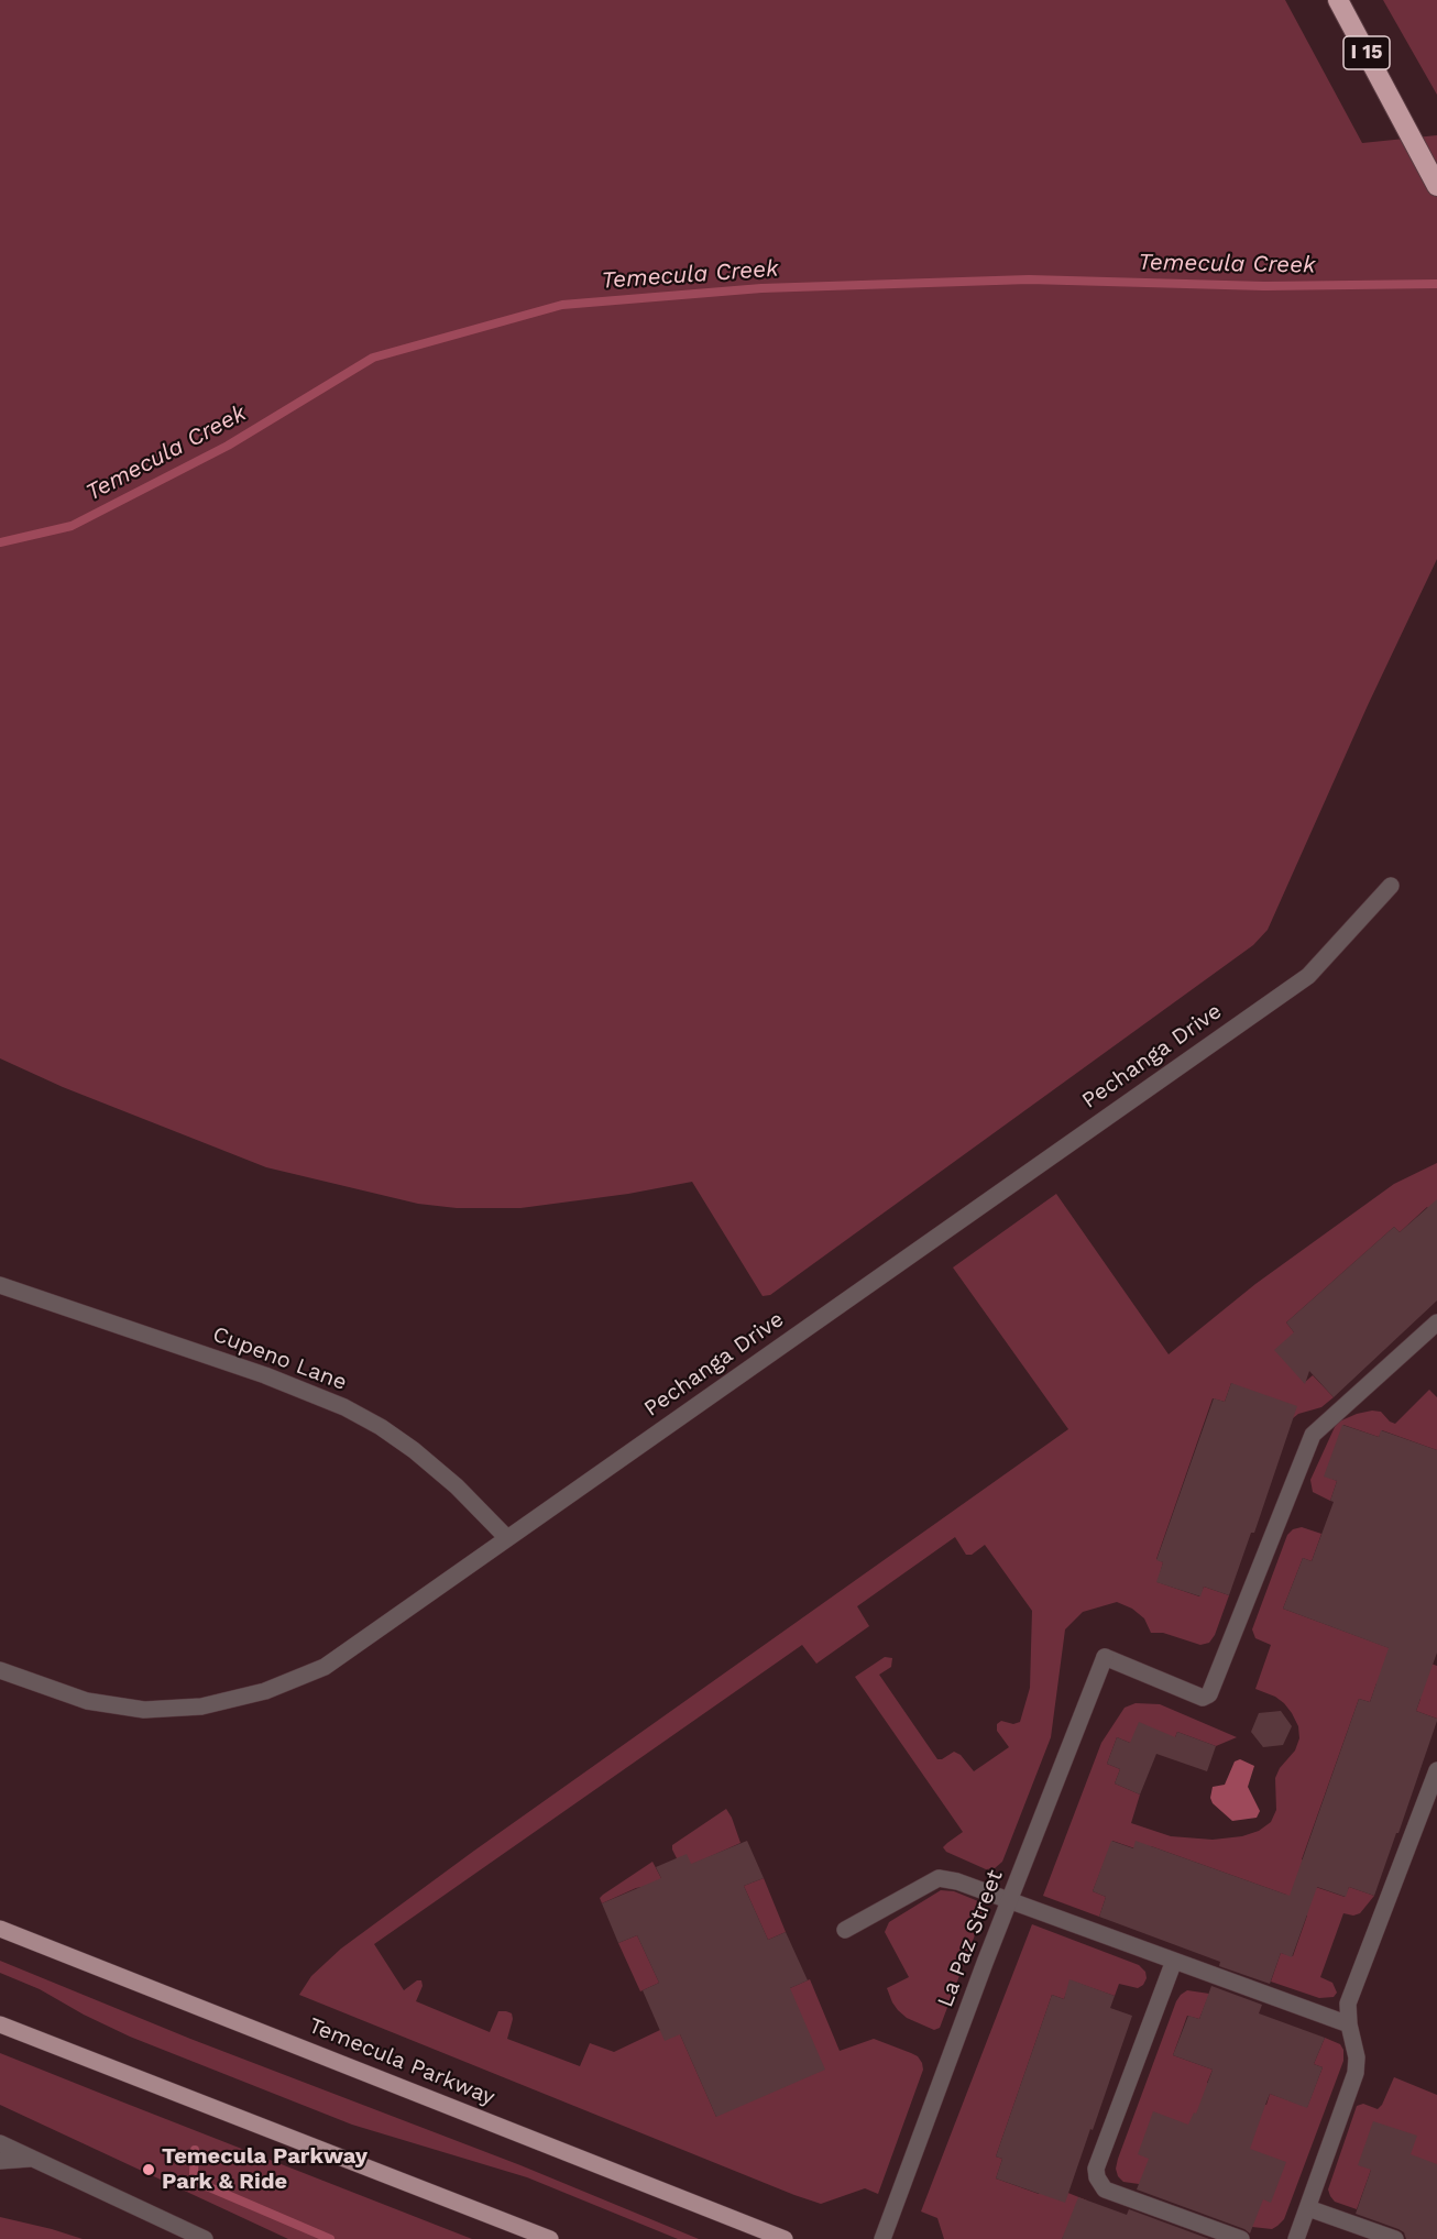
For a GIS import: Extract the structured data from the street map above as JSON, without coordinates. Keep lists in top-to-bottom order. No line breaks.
{"streets":{"highway":["I 15"],"main road":["Temecula Parkway"],"street":["Pechanga Drive","Cupeno Lane","La Paz Street"]},"crossings":[["Pechanga Drive","Cupeno Lane"]],"water":["Temecula Creek"],"places":["Temecula Parkway Park & Ride"]}
